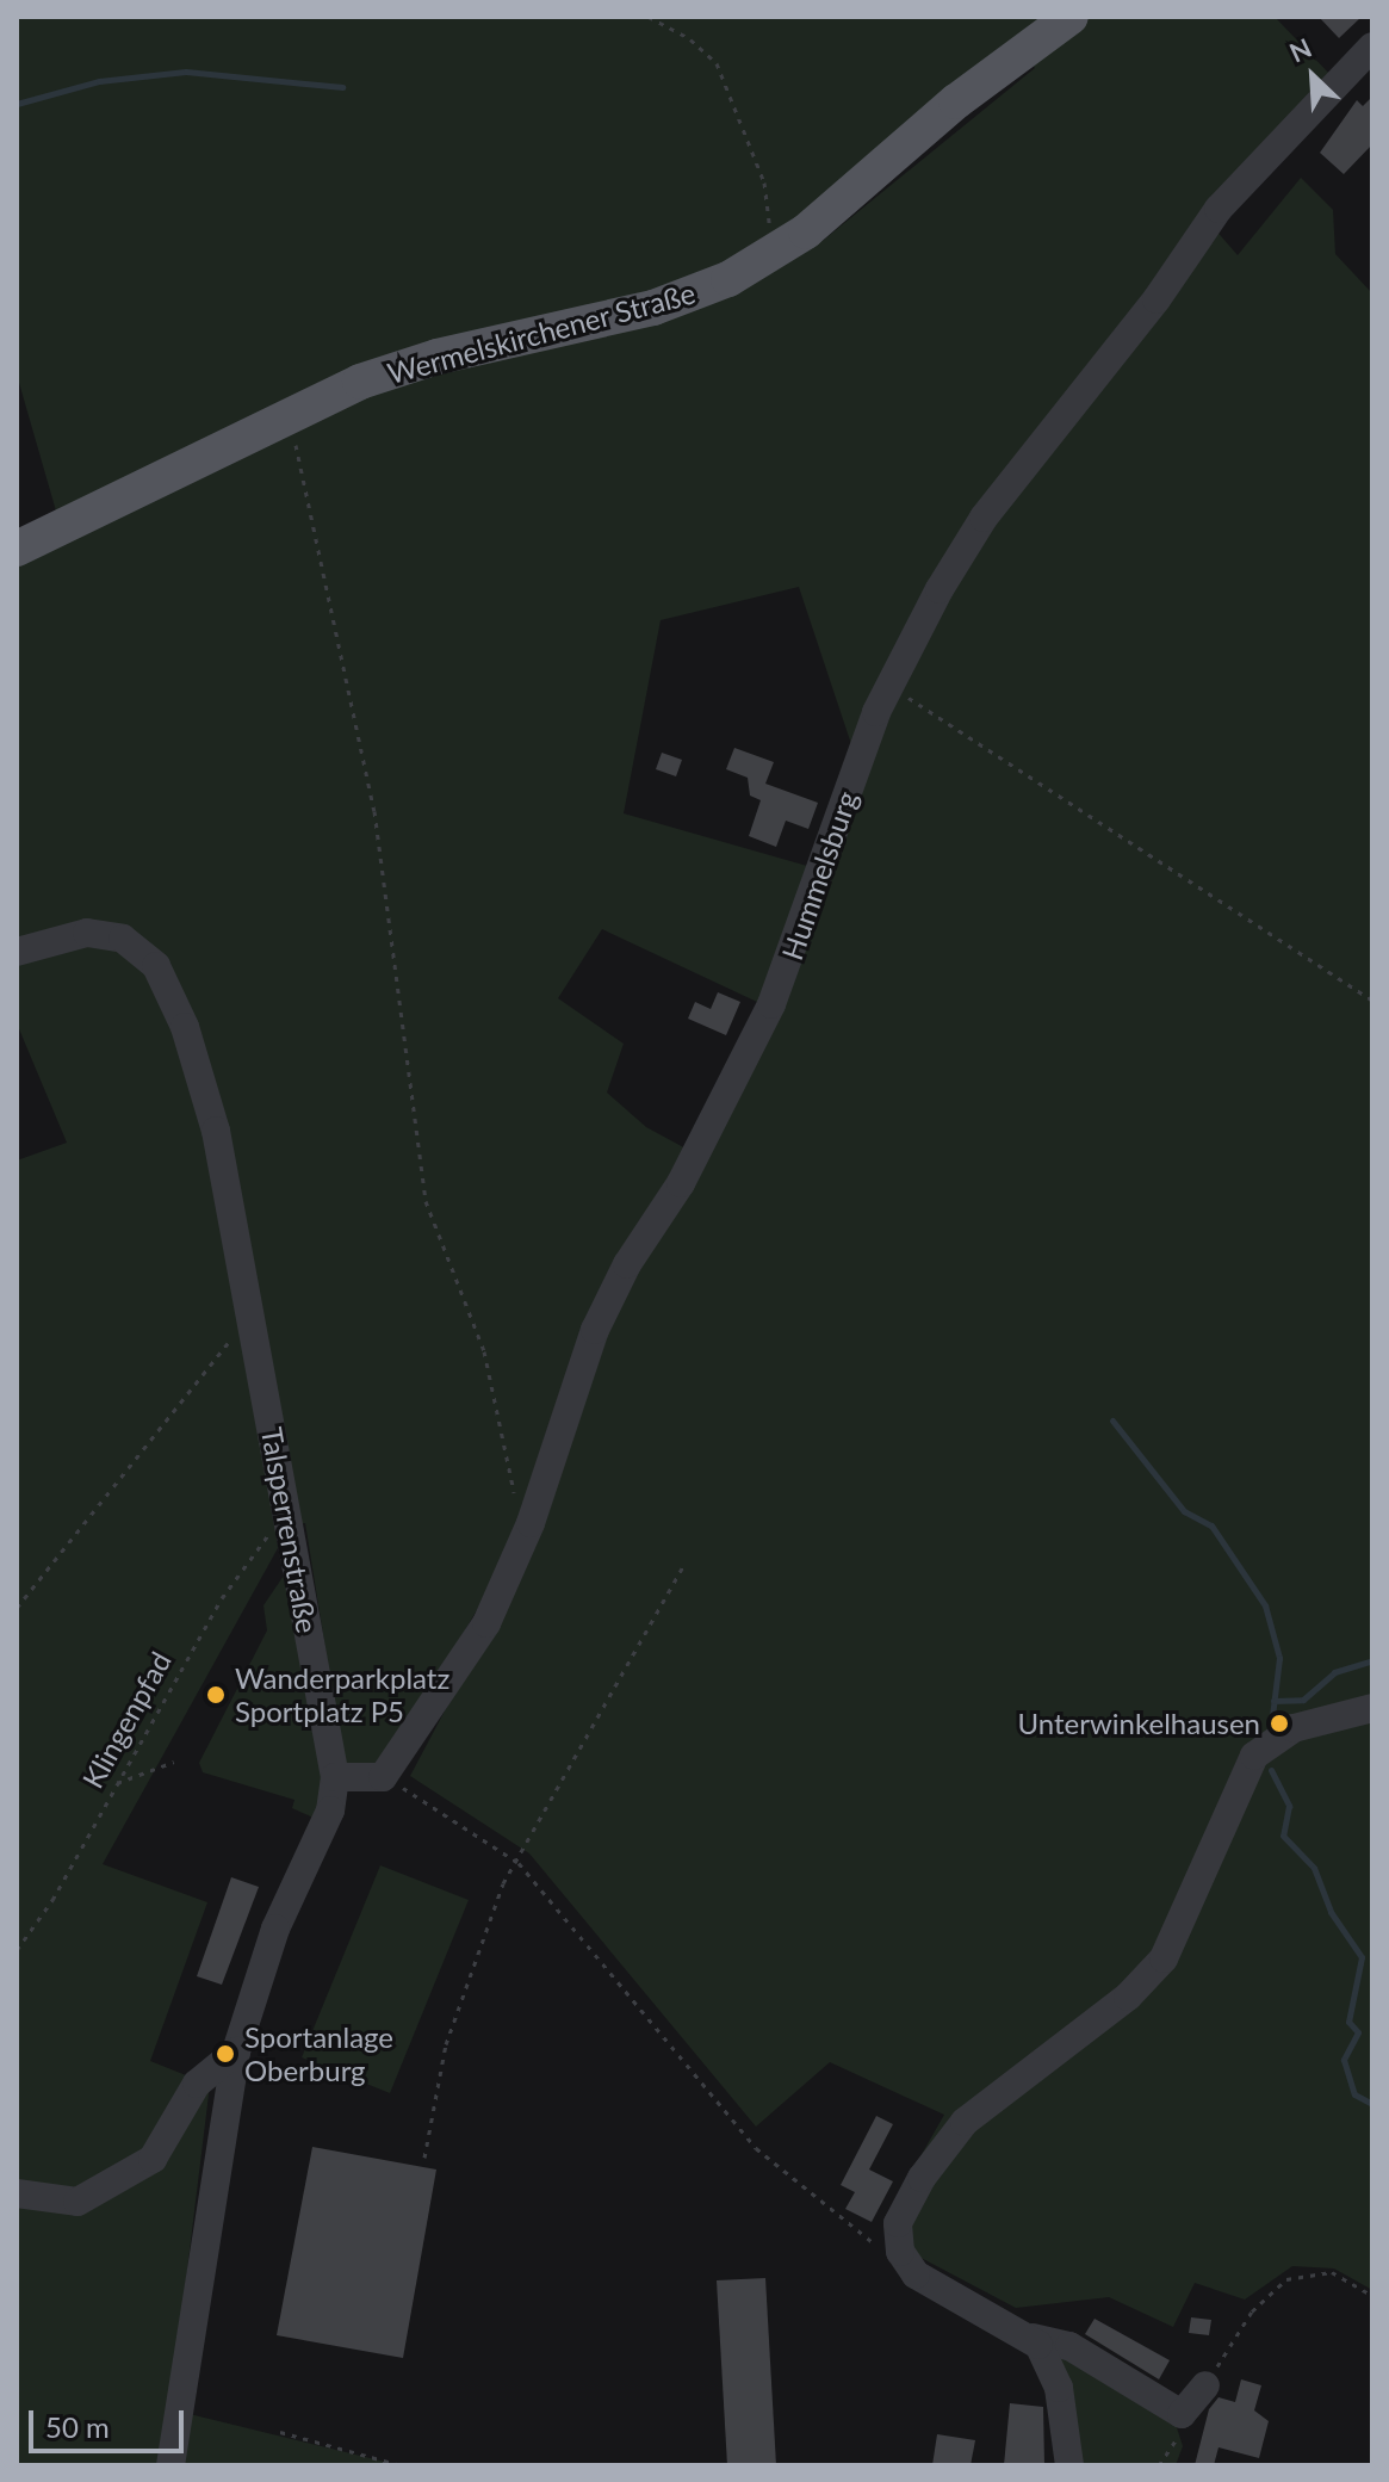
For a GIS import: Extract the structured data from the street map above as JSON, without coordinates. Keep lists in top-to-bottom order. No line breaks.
{"streets":{"main road":["Wermelskirchener Straße"],"street":["Hummelsburg","Talsperrenstraße"],"path":["Klingenpfad"]},"crossings":[["Talsperrenstraße","Klingenpfad"]],"places":["Wanderparkplatz Sportplatz P5","Unterwinkelhausen","Sportanlage Oberburg"],"scale_bar":"50 m","north":"top left"}
